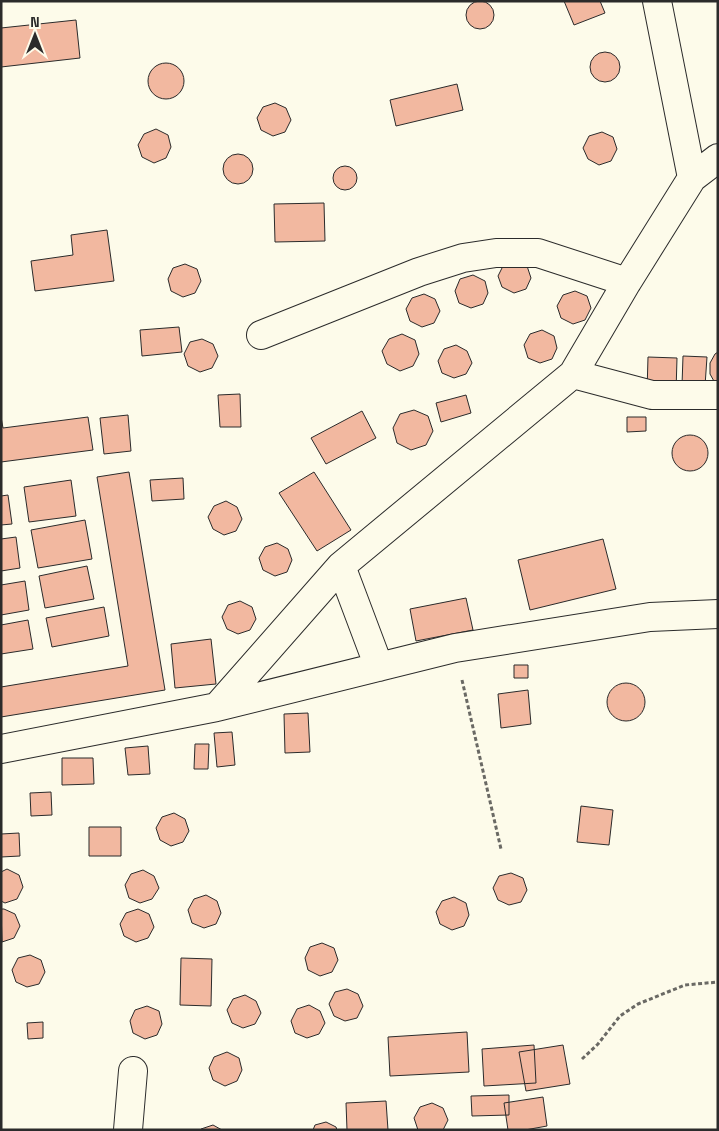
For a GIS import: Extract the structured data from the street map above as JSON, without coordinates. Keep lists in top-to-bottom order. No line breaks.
{"north":"top"}
